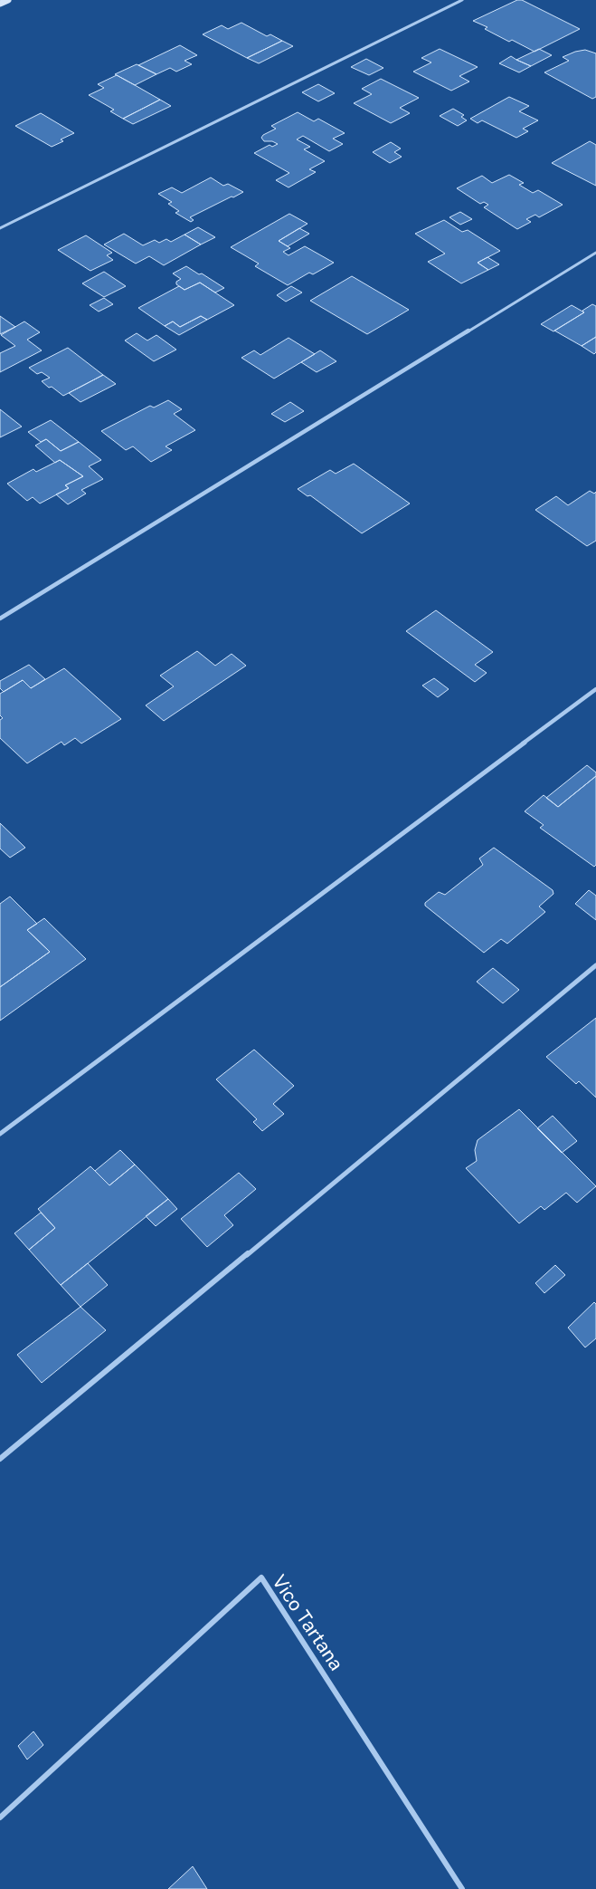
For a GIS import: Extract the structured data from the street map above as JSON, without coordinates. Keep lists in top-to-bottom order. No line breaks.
{"streets":{"street":["Vico Tartana"]}}
